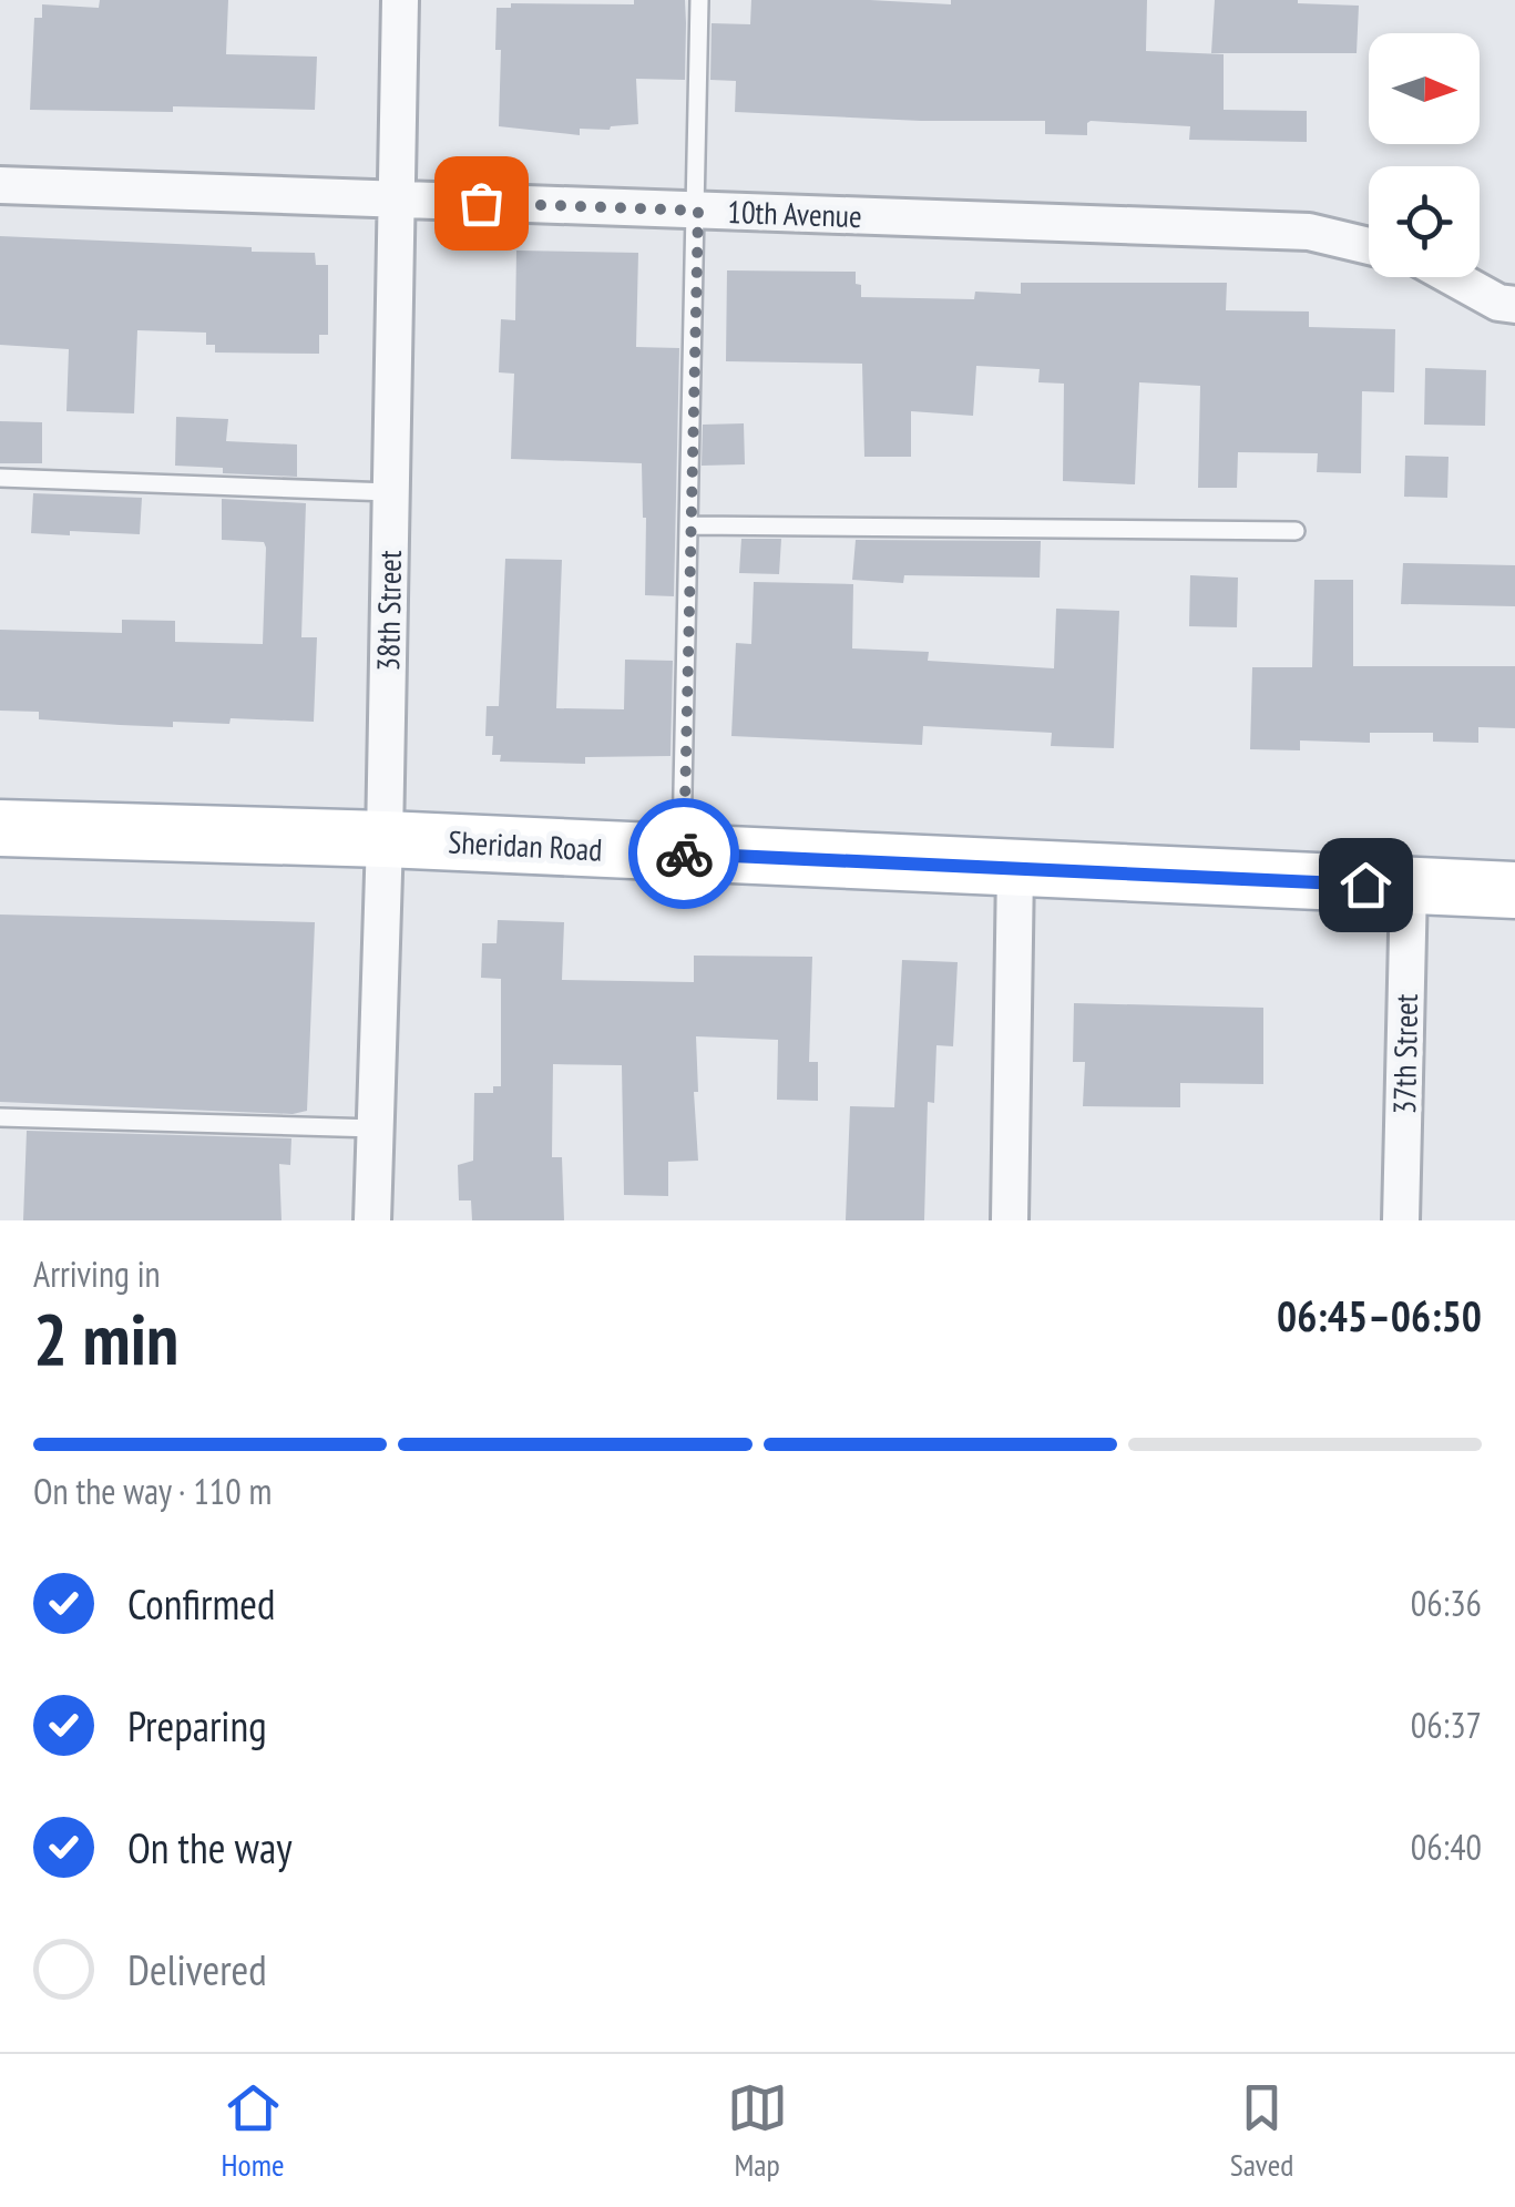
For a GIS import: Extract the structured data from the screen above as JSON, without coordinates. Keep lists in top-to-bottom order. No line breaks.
{"streets":{"main road":["Sheridan Road"],"street":["10th Avenue","38th Street","37th Street"]},"crossings":[["10th Avenue","38th Street"],["38th Street","Sheridan Road"],["Sheridan Road","37th Street"]],"north":"right","page":{"heading":["2 min","Arriving in","06:45–06:50"],"bar":"On the way · 110 m","list":[["Confirmed","06:36"],["Preparing","06:37"],["On the way","06:40"],"Delivered"],"tabs":["Home","Map","Saved"]}}
